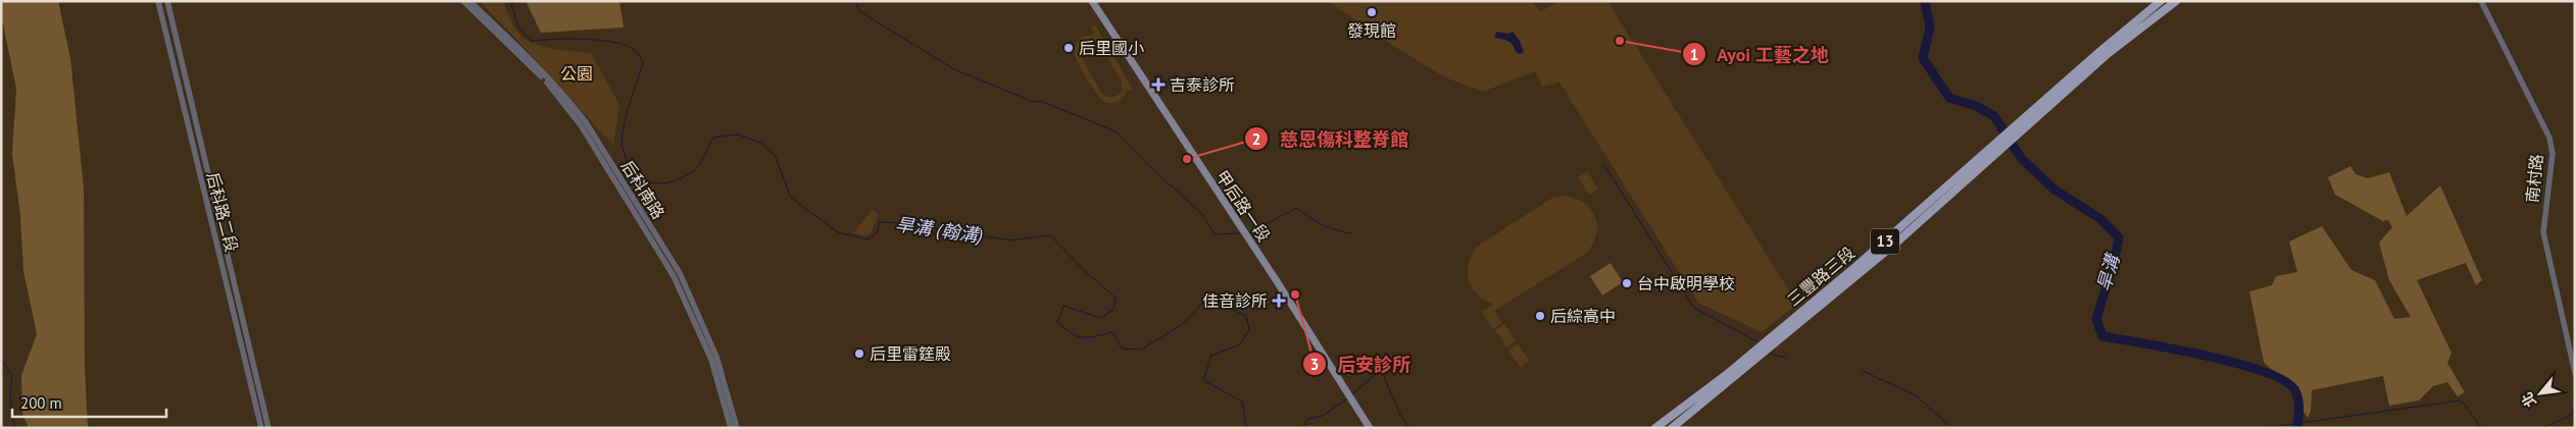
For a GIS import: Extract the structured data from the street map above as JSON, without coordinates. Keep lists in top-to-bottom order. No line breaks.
{"streets":{"main road":["甲后路一段","13","三豐路三段"],"street":["南村路","后科南路","后科路二段"]},"crossings":[["13","三豐路三段"]],"water":["旱溝 (翰溝)","旱溝"],"parks":["公園"],"places":{"other":["發現館","Ayoi 工藝之地","后里國小","慈恩傷科整脊館","台中啟明學校","后安診所","后綜高中","后里雷筳殿"],"health":["吉泰診所","佳音診所"]},"scale_bar":"200 m","north":"bottom left"}
